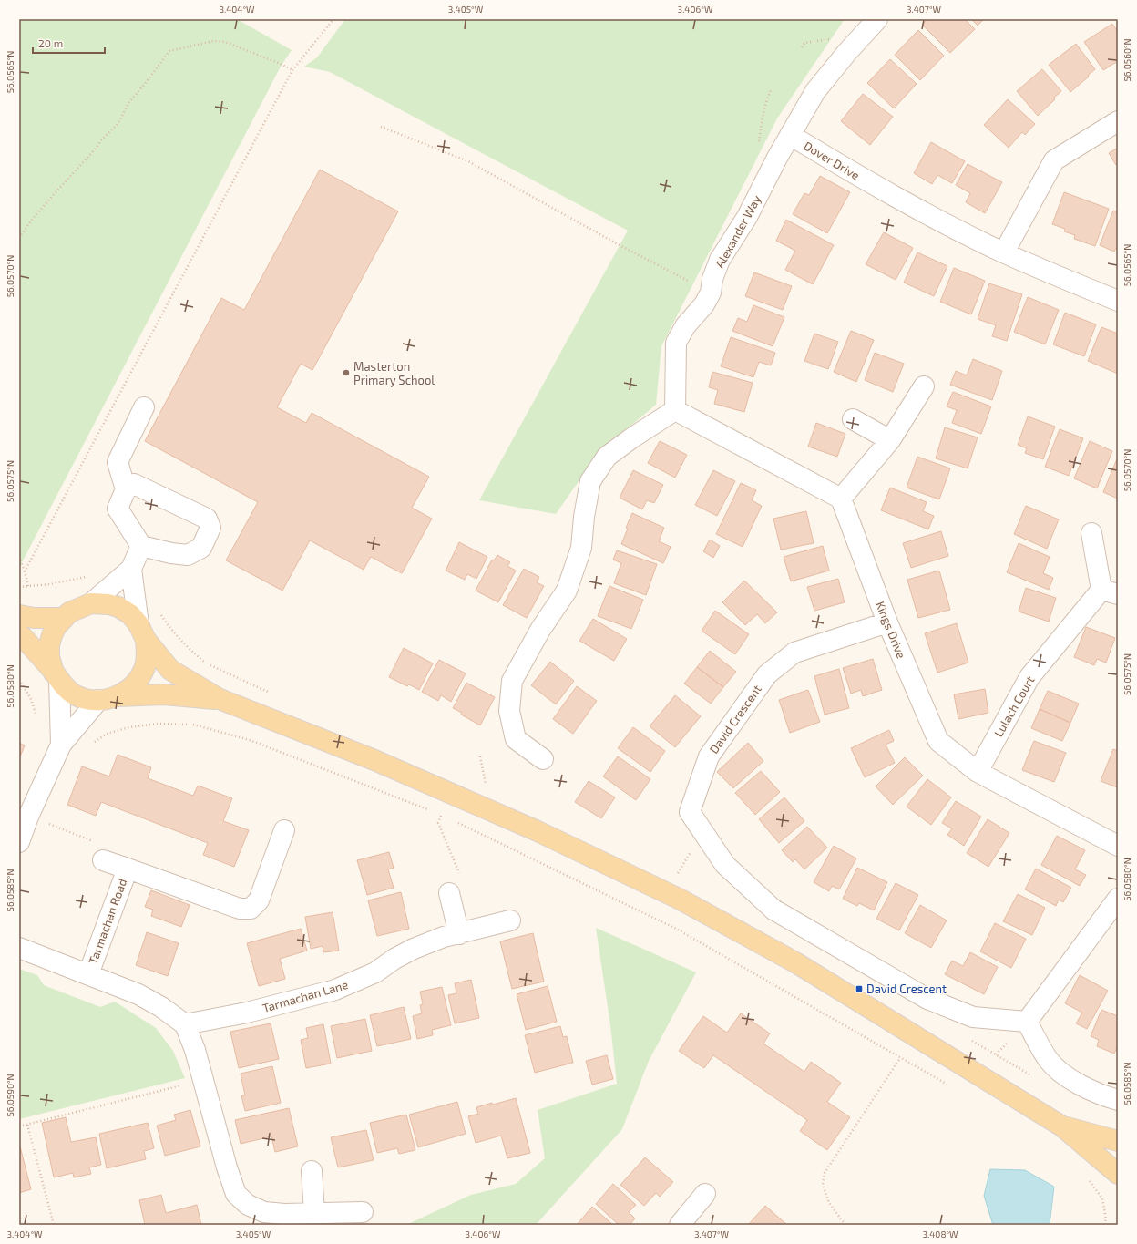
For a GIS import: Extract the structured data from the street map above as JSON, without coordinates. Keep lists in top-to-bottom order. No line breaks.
{"streets":{"street":["Dover Drive","Alexander Way","Kings Drive","Lulach Court","David Crescent","Tarmachan Road","Tarmachan Lane"]},"crossings":[["Dover Drive","Alexander Way"],["Kings Drive","Lulach Court"],["Kings Drive","David Crescent"],["Tarmachan Road","Tarmachan Lane"]],"places":{"other":["Masterton Primary School"],"transit":["David Crescent"]},"scale_bar":"20 m","coordinates":["3.404°W","3.405°W","3.406°W","3.407°W","56.0560°N","56.0565°N","56.0570°N","56.0575°N","56.0580°N","56.0585°N","56.0590°N","3.408°W"]}
